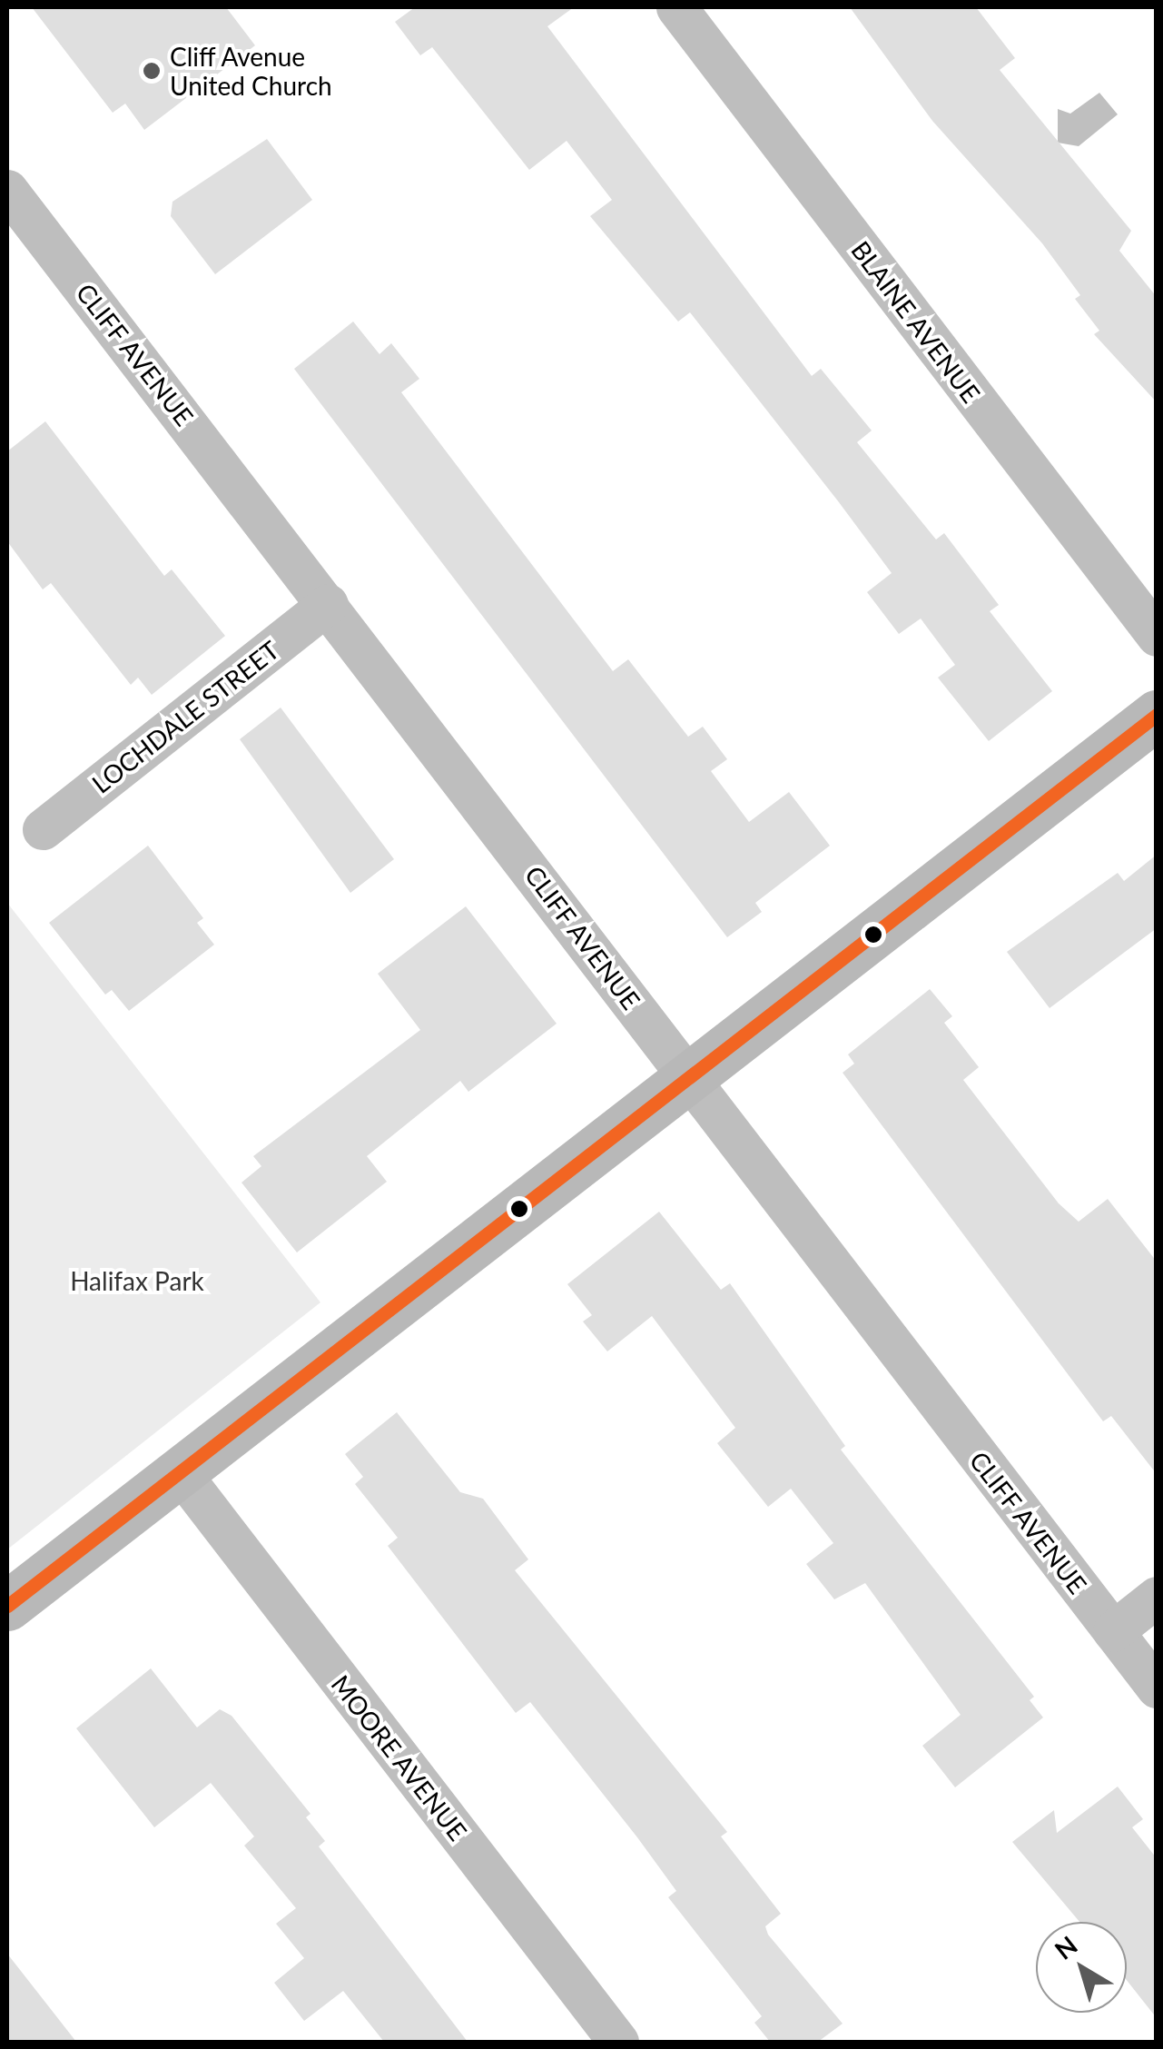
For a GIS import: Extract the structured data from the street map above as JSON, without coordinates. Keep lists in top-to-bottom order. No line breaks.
{"streets":{"street":["BLAINE AVENUE","CLIFF AVENUE","LOCHDALE STREET","MOORE AVENUE"]},"crossings":[["CLIFF AVENUE","LOCHDALE STREET"]],"parks":["Halifax Park"],"places":["Cliff Avenue United Church"],"north":"top left"}
